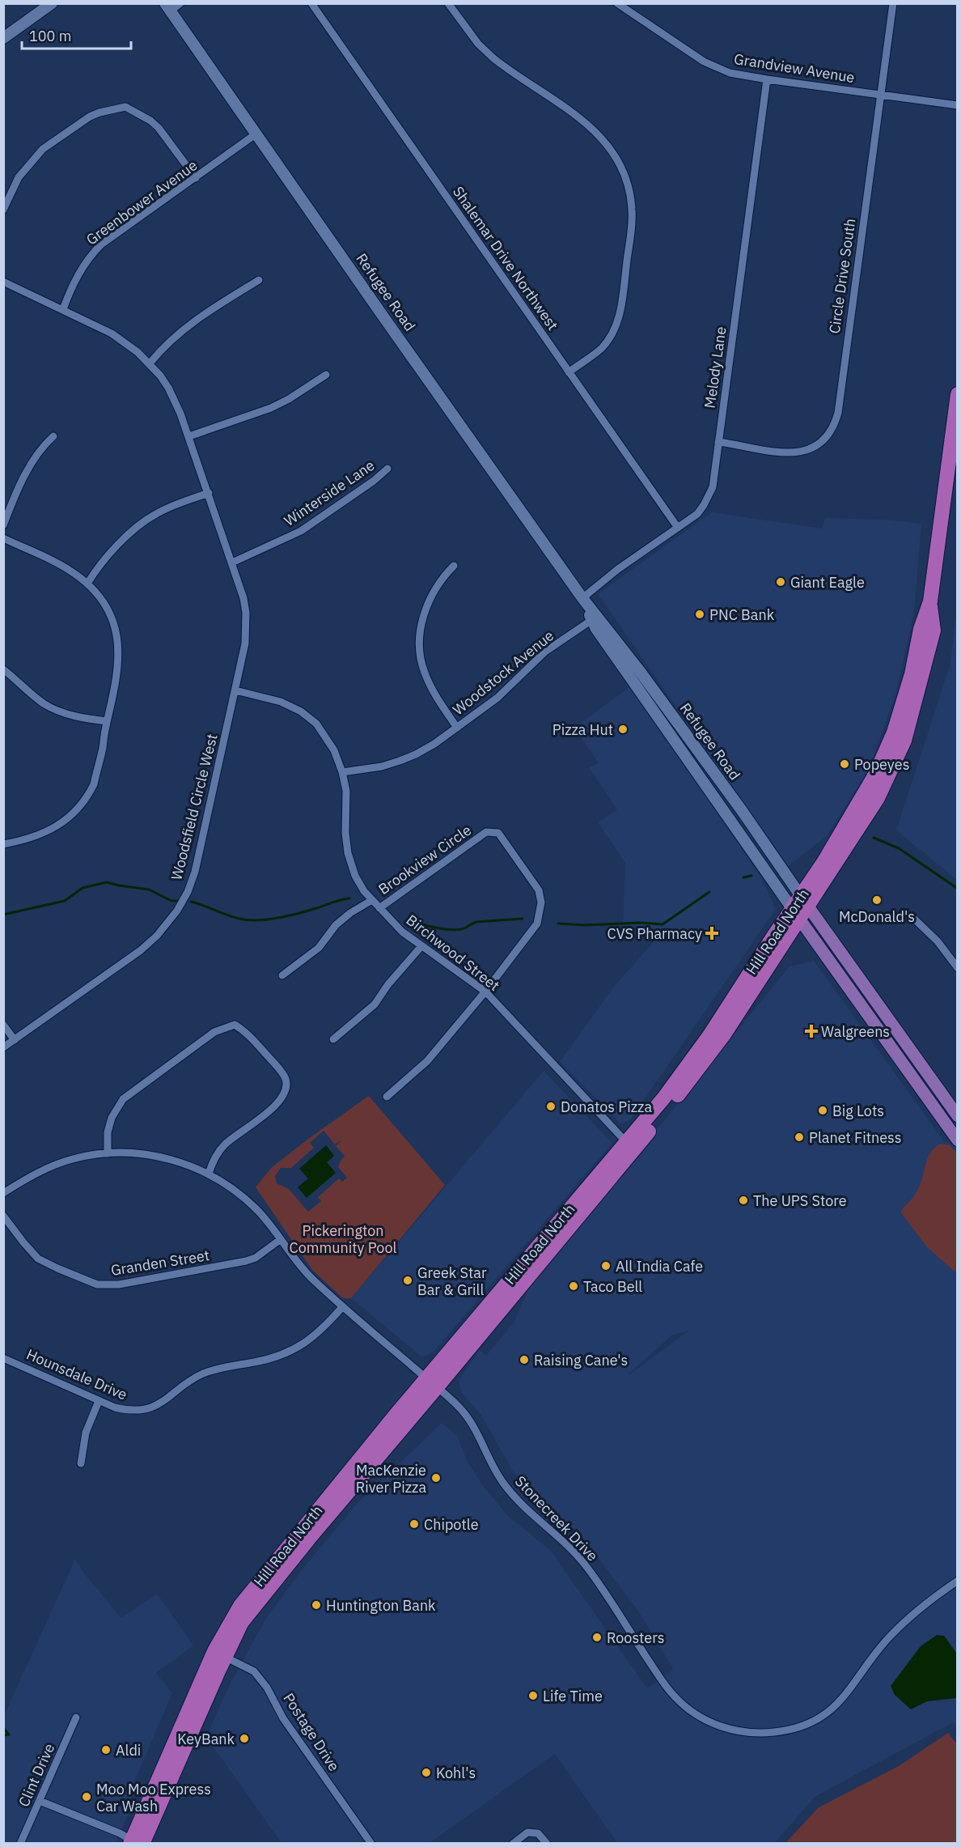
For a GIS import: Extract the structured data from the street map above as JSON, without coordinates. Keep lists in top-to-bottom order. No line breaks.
{"streets":{"highway":["Hill Road North"],"main road":["Refugee Road"],"street":["Grandview Avenue","Greenbower Avenue","Shalemar Drive Northwest","Circle Drive South","Melody Lane","Winterside Lane","Woodstock Avenue","Woodsfield Circle West","Brookview Circle","Birchwood Street","Granden Street","Hounsdale Drive","Stonecreek Drive","Postage Drive","Clint Drive"]},"crossings":[["Grandview Avenue","Circle Drive South"],["Grandview Avenue","Melody Lane"],["Greenbower Avenue","Refugee Road"],["Greenbower Avenue","Woodsfield Circle West"],["Shalemar Drive Northwest","Melody Lane"],["Circle Drive South","Melody Lane"],["Refugee Road","Melody Lane"],["Refugee Road","Woodstock Avenue"],["Refugee Road","Hill Road North"],["Winterside Lane","Woodsfield Circle West"],["Woodstock Avenue","Birchwood Street"],["Woodsfield Circle West","Birchwood Street"],["Brookview Circle","Birchwood Street"],["Hill Road North","Birchwood Street"],["Hill Road North","Stonecreek Drive"],["Hill Road North","Postage Drive"],["Granden Street","Stonecreek Drive"],["Hounsdale Drive","Stonecreek Drive"]],"parks":["Pickerington Community Pool"],"places":{"other":["Giant Eagle","PNC Bank","Pizza Hut","Popeyes","McDonald's","Donatos Pizza","Big Lots","Planet Fitness","The UPS Store","All India Cafe","Greek Star Bar & Grill","Taco Bell","Raising Cane's","MacKenzie River Pizza","Chipotle","Huntington Bank","Roosters","Life Time","KeyBank","Aldi","Kohl's","Moo Moo Express Car Wash"],"health":["CVS Pharmacy","Walgreens"]},"scale_bar":"100 m"}
